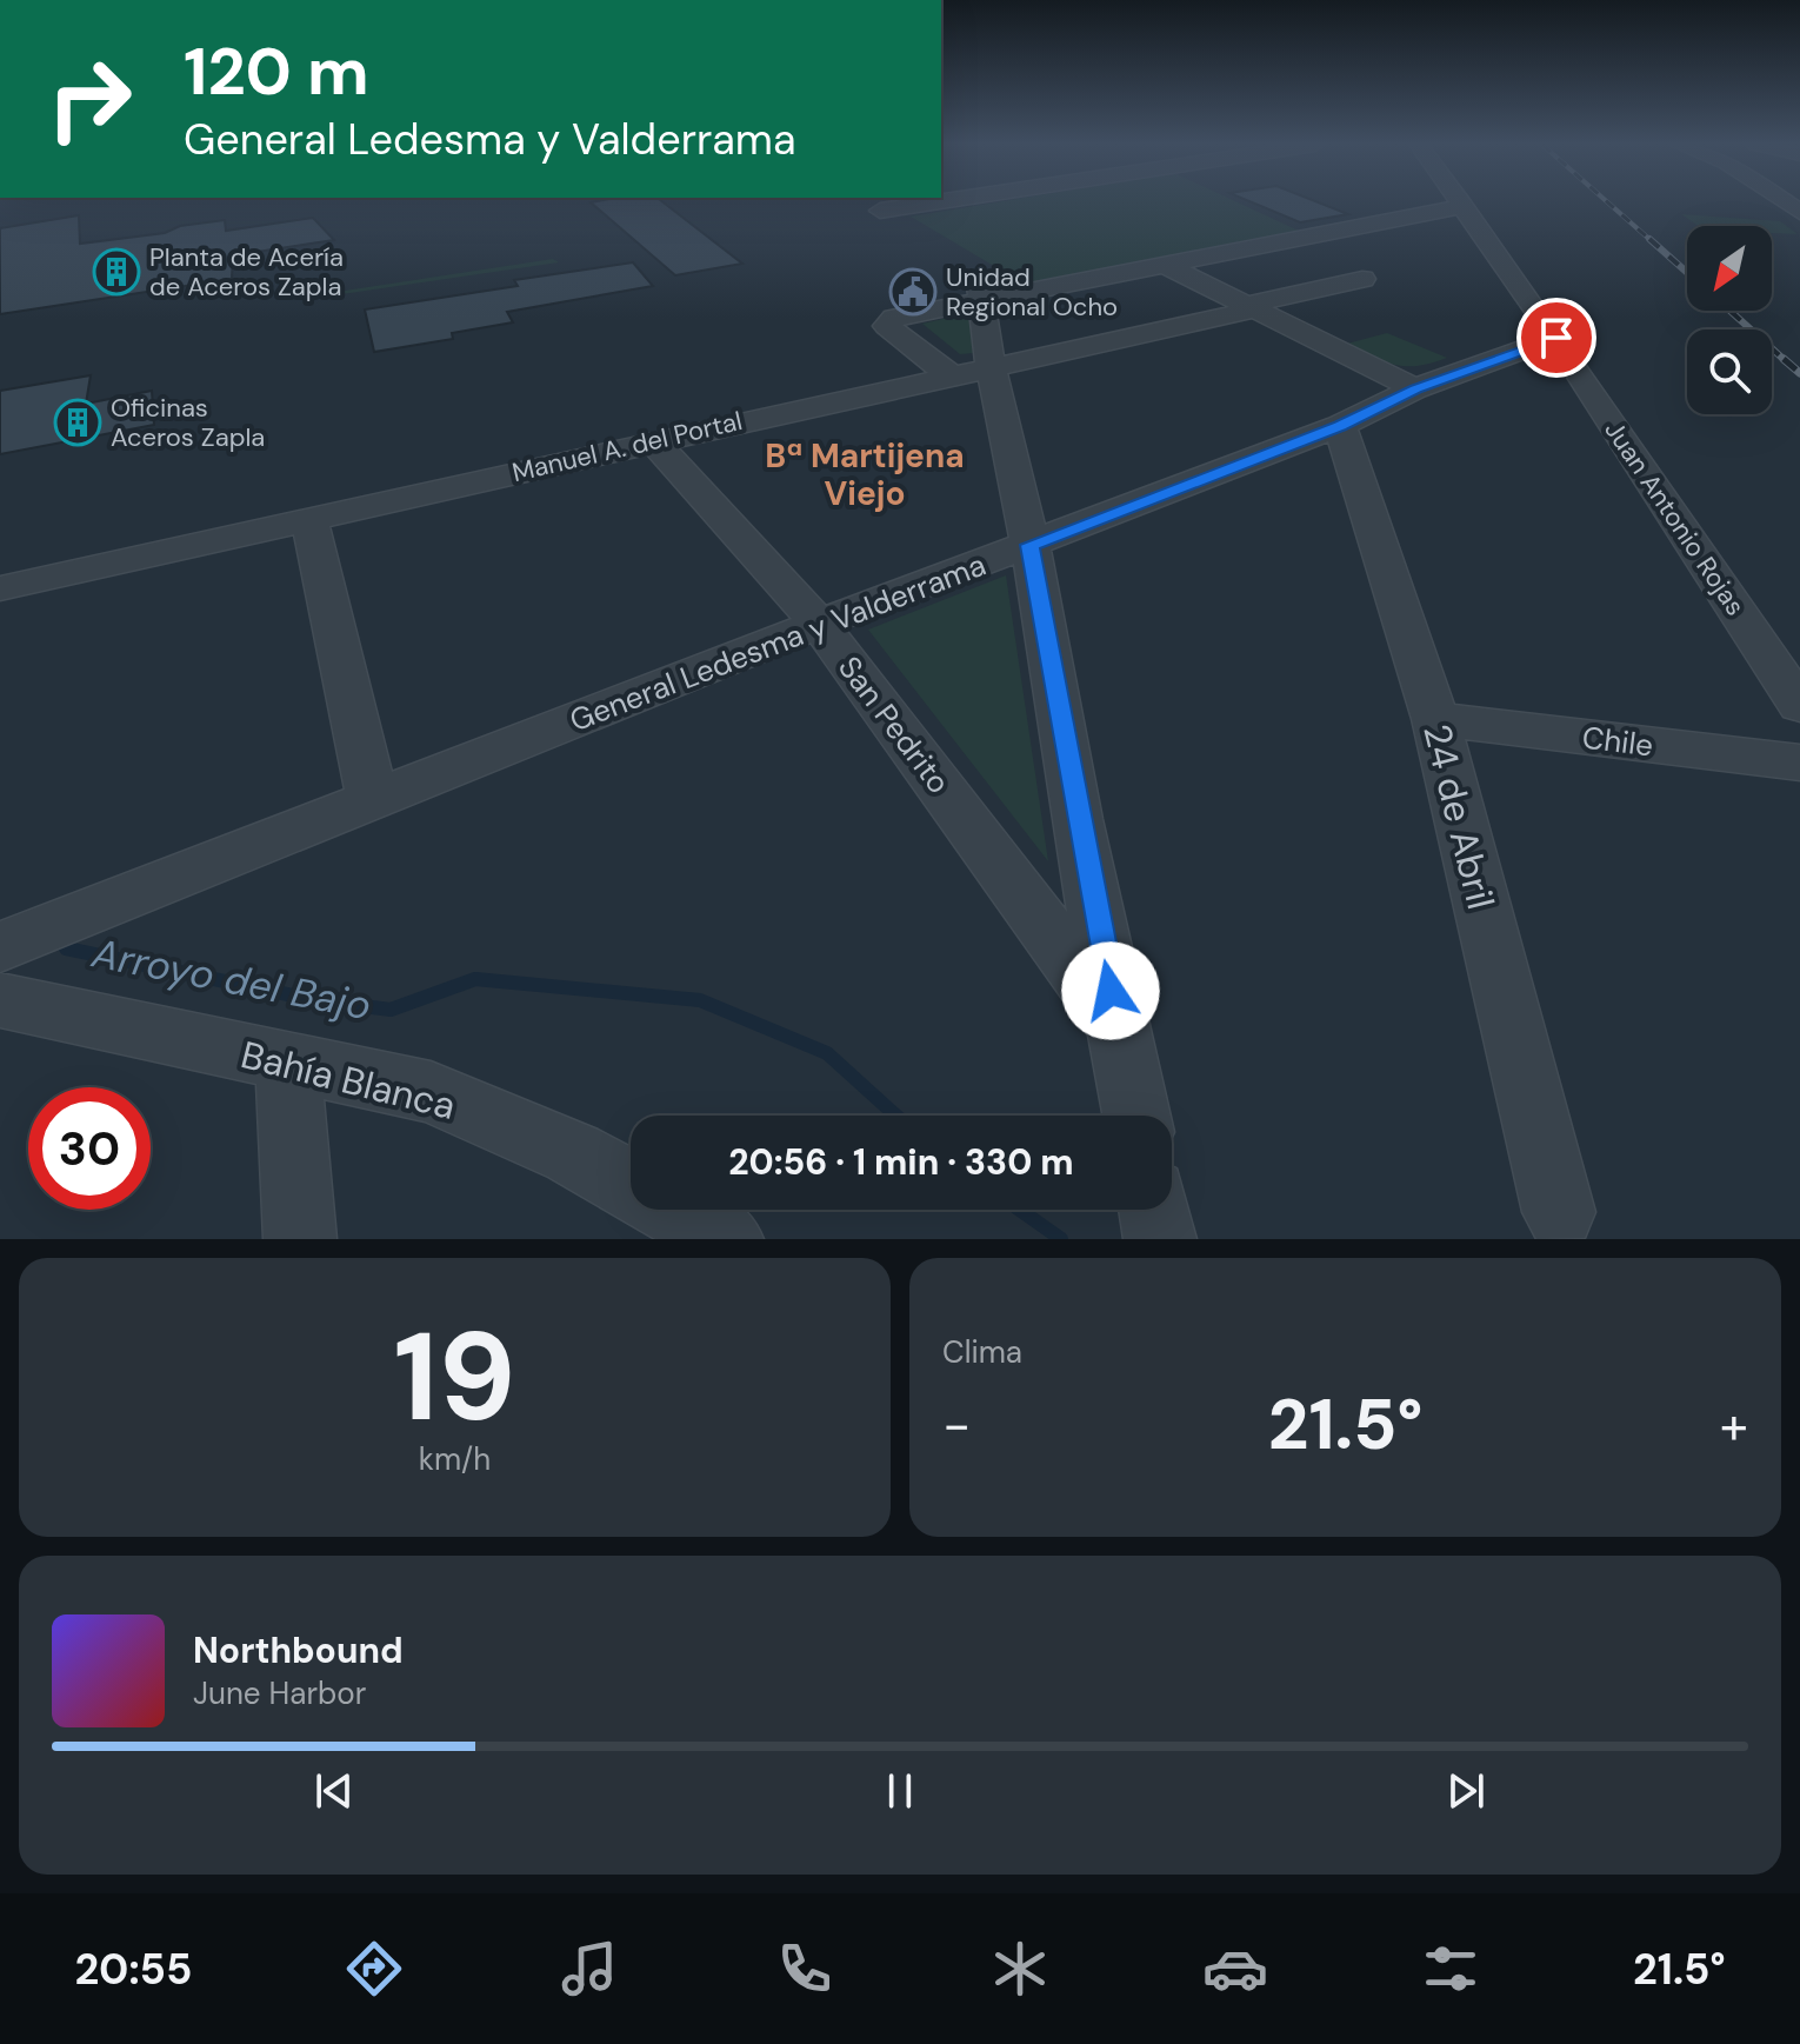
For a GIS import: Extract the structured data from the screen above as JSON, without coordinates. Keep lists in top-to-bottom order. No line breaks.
{"streets":{"street":["Manuel A. del Portal","Juan Antonio Rojas","General Ledesma y Valderrama","San Pedrito","Chile","24 de Abril","Bahía Blanca"]},"crossings":[["Manuel A. del Portal","San Pedrito"],["Juan Antonio Rojas","General Ledesma y Valderrama"],["General Ledesma y Valderrama","San Pedrito"],["General Ledesma y Valderrama","24 de Abril"],["Chile","24 de Abril"]],"districts":["Bª Martijena Viejo"],"water":["Arroyo del Bajo"],"places":{"building":["Planta de Acería de Aceros Zapla","Oficinas Aceros Zapla"],"public building":["Unidad Regional Ocho"]},"north":"bottom left","page":{"turn":["120 m","General Ledesma y Valderrama"],"limit":"30","trip":"20:56 · 1 min · 330 m","tile":[["19","km/h"],"Clima"],"heat":["−","21.5°","+"],"song":["Northbound","June Harbor"],"tabs":["20:55","21.5°"]}}
